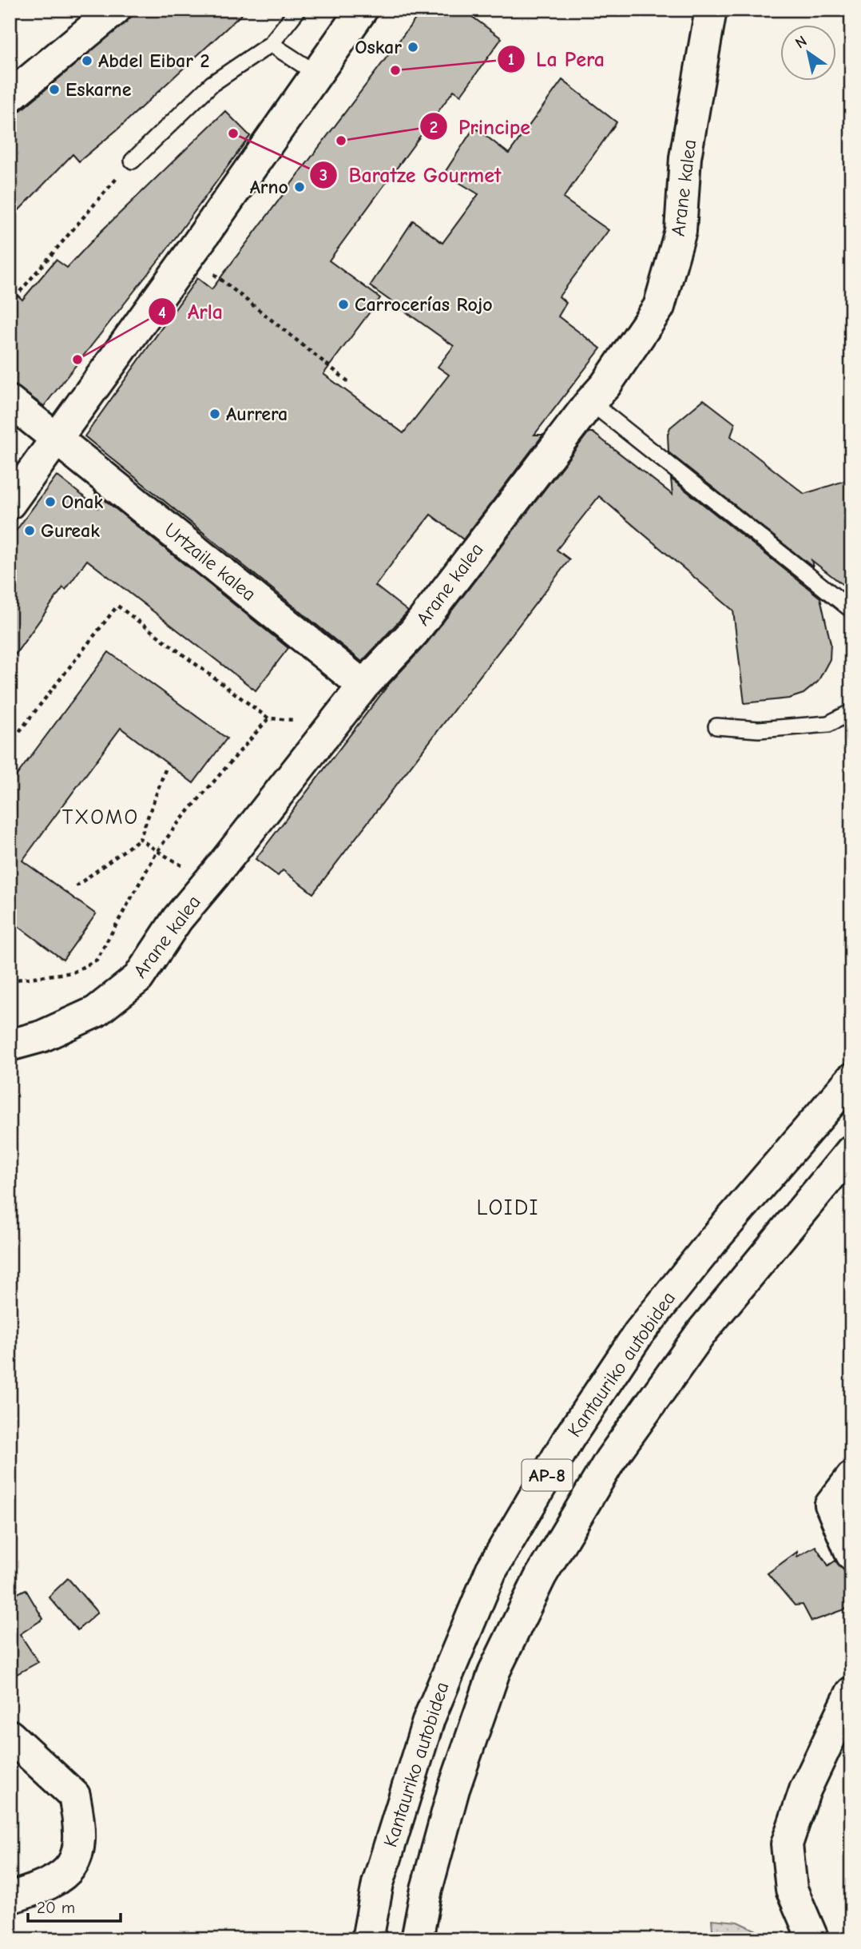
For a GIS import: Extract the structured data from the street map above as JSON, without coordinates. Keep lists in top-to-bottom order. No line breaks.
{"streets":{"main road":["Arane kalea","Urtzaile kalea","Kantauriko autobidea","AP-8"]},"crossings":[["Arane kalea","Urtzaile kalea"]],"districts":["TXOMO","LOIDI"],"places":["Oskar","Abdel Eibar 2","La Pera","Eskarne","Baratze Gourmet","Principe","Arno","Carrocerías Rojo","Arla","Aurrera","Onak","Gureak"],"scale_bar":"20 m","north":"top left"}
